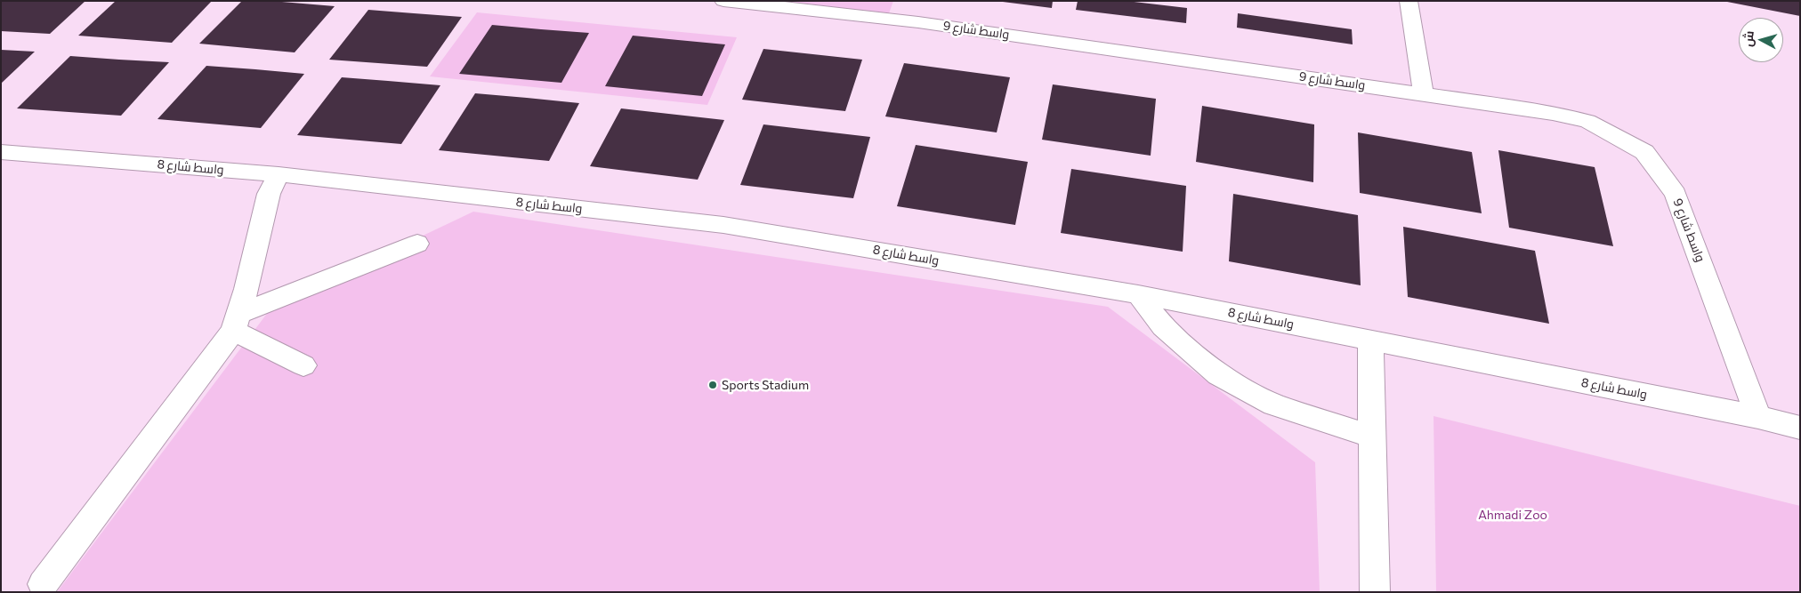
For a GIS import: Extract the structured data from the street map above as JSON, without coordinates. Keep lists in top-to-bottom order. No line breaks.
{"streets":{"street":["واسط شارع 9","واسط شارع 8"]},"crossings":[["واسط شارع 9","واسط شارع 8"]],"parks":["Ahmadi Zoo"],"places":["Sports Stadium"],"north":"left"}
